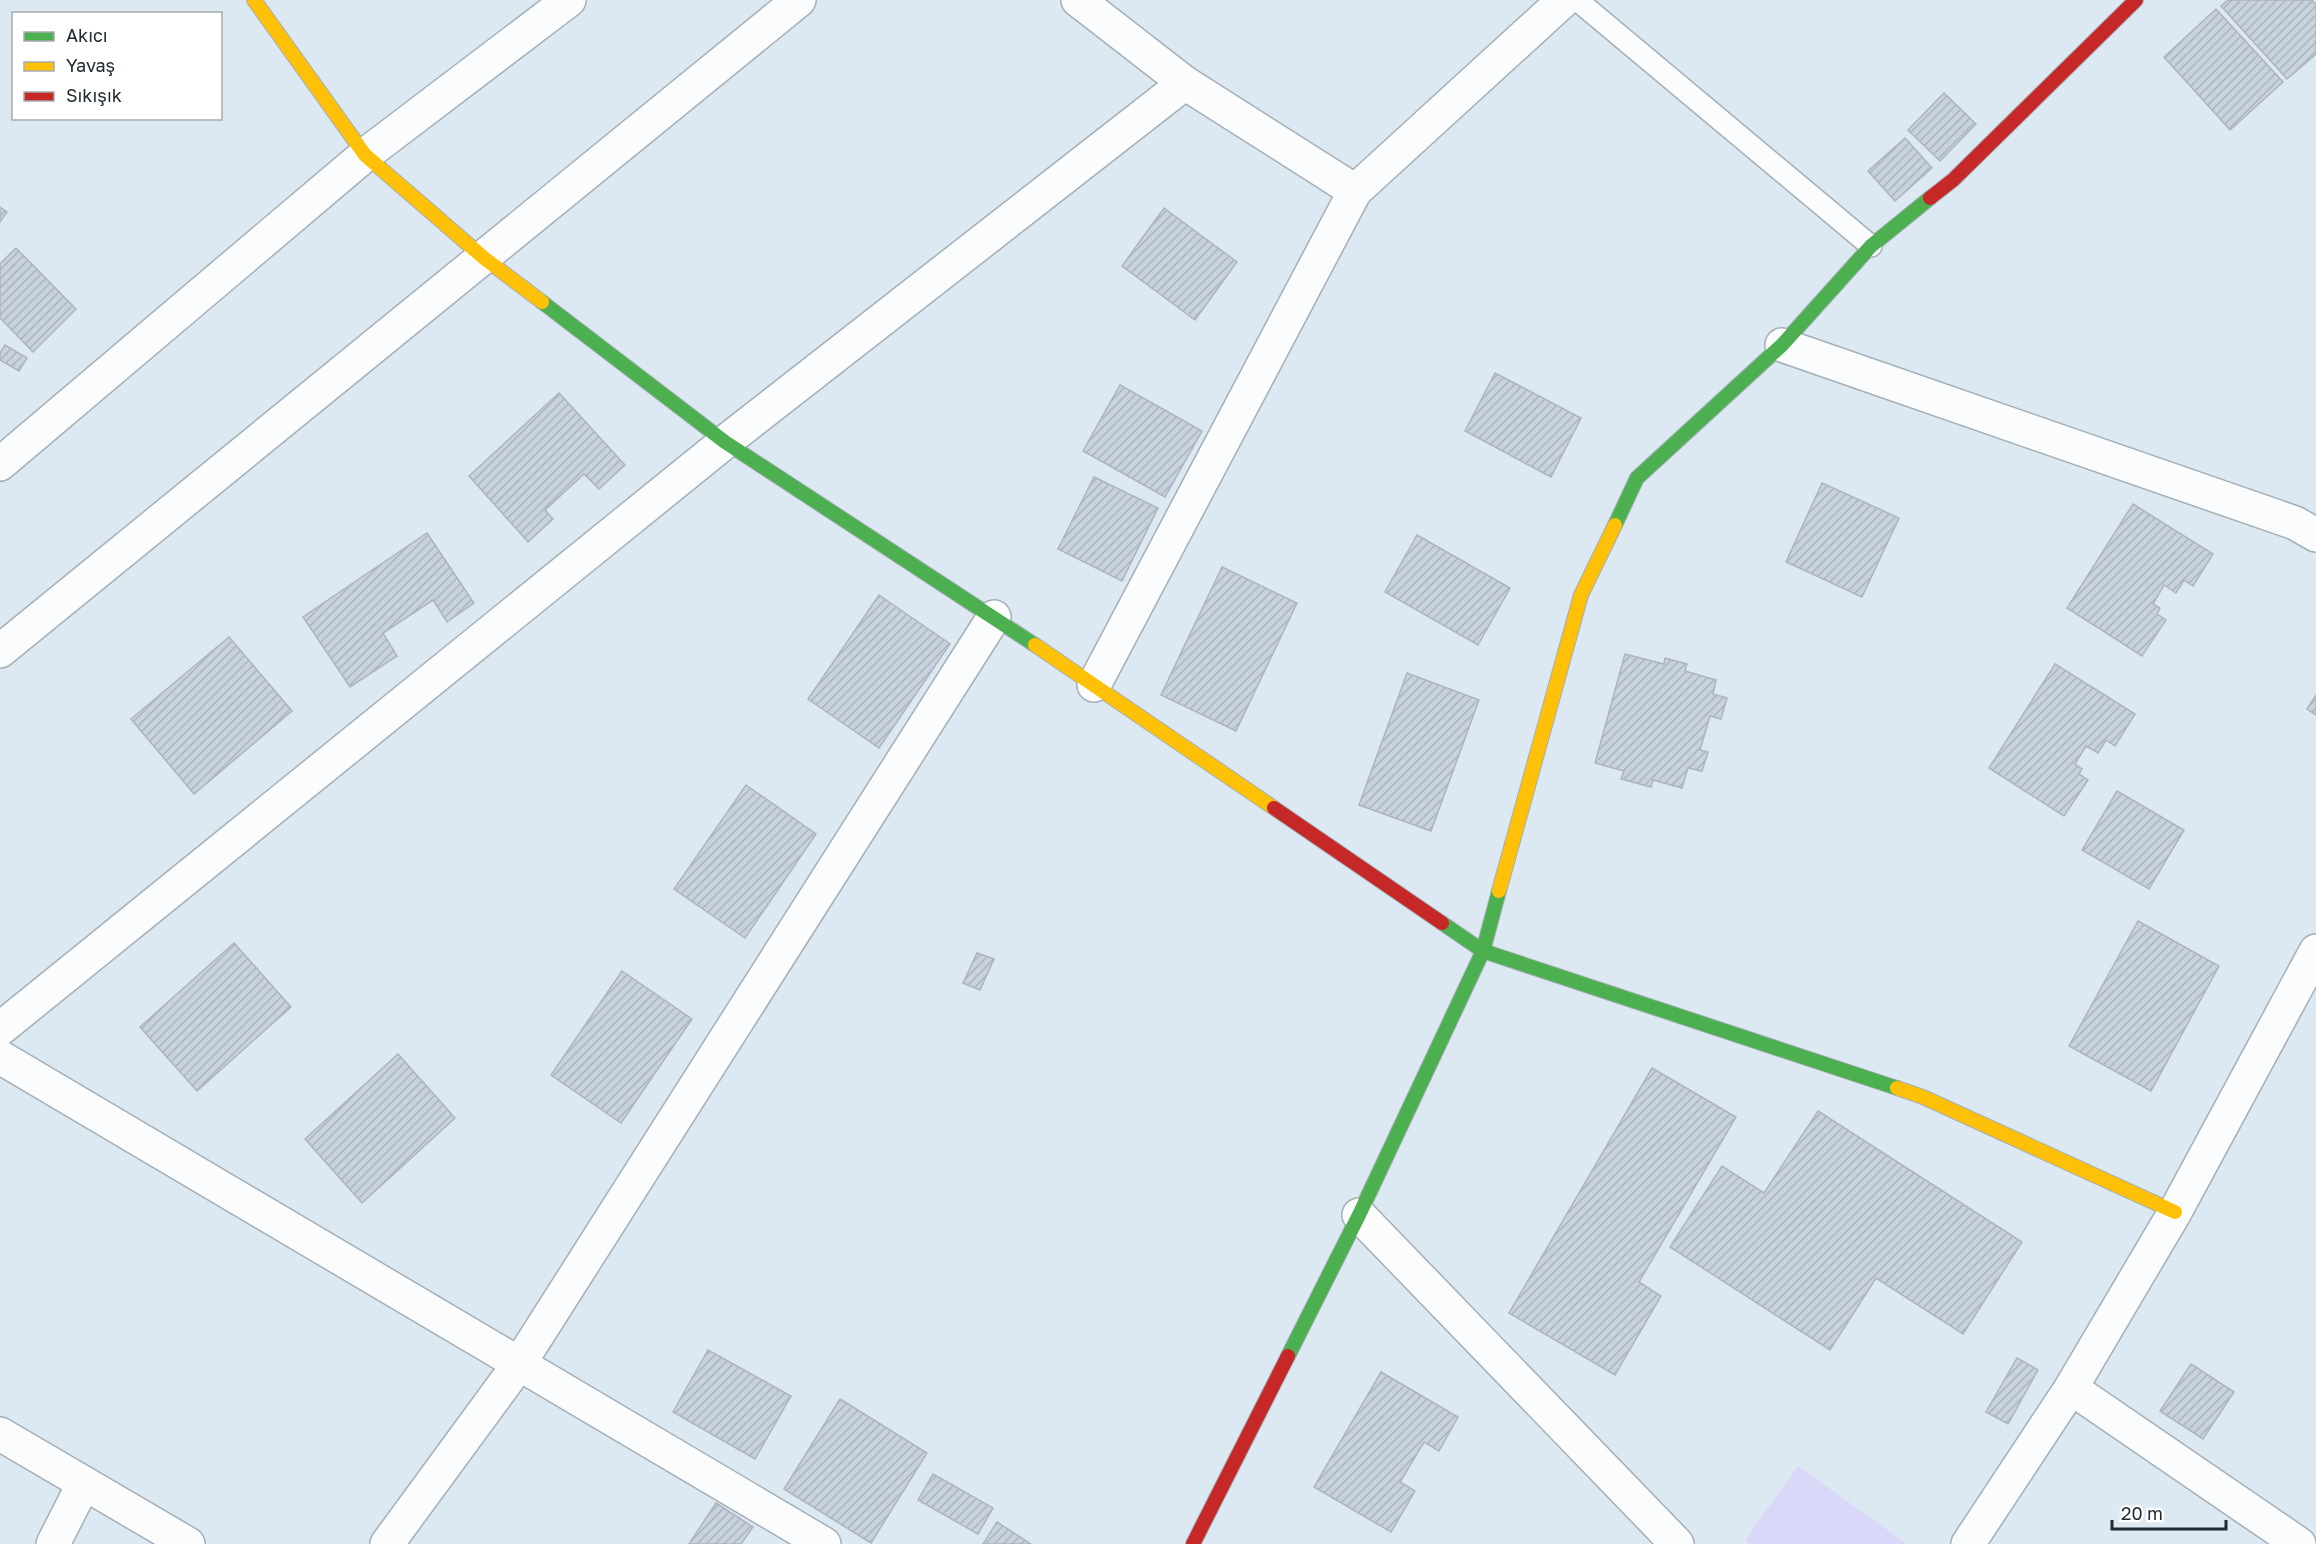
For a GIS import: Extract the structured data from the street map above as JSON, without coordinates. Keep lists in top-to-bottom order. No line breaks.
{"legend":["Akıcı","Yavaş","Sıkışık"],"scale_bar":"20 m"}
